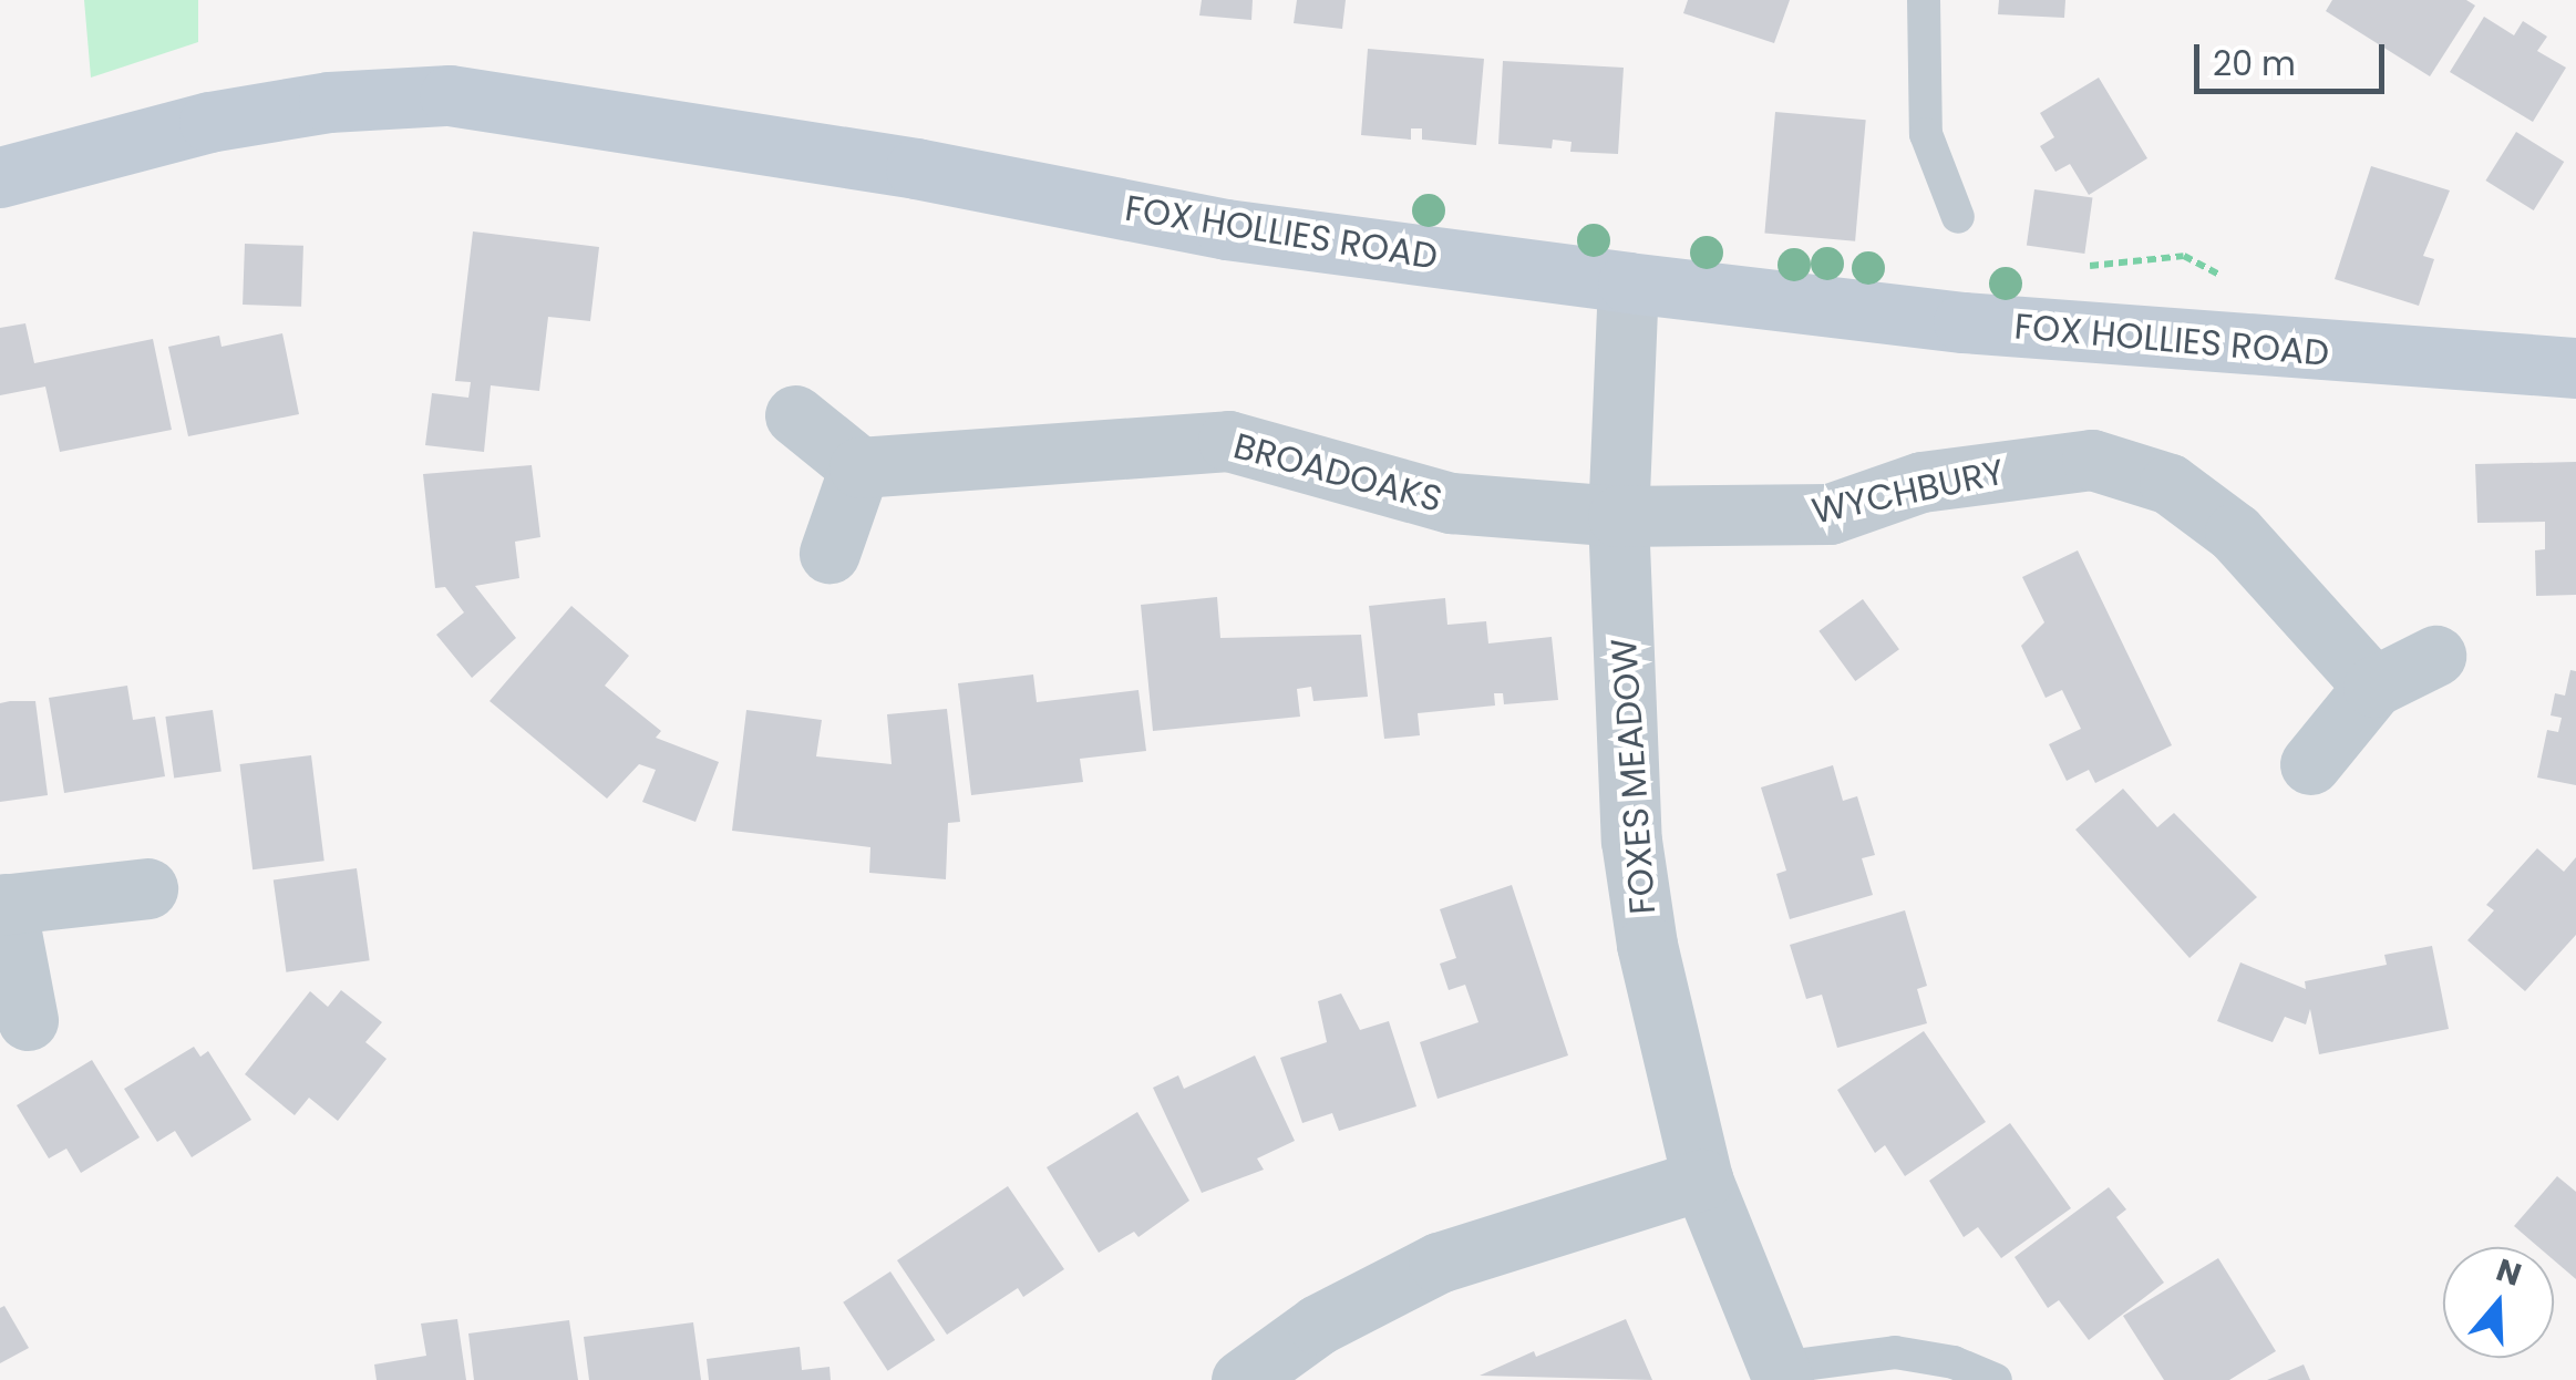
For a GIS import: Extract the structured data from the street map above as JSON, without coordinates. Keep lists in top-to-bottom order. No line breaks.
{"streets":{"street":["FOX HOLLIES ROAD","BROADOAKS","WYCHBURY","FOXES MEADOW"]},"crossings":[["FOX HOLLIES ROAD","FOXES MEADOW"],["BROADOAKS","WYCHBURY"],["BROADOAKS","FOXES MEADOW"],["WYCHBURY","FOXES MEADOW"]],"scale_bar":"20 m","north":"top"}
